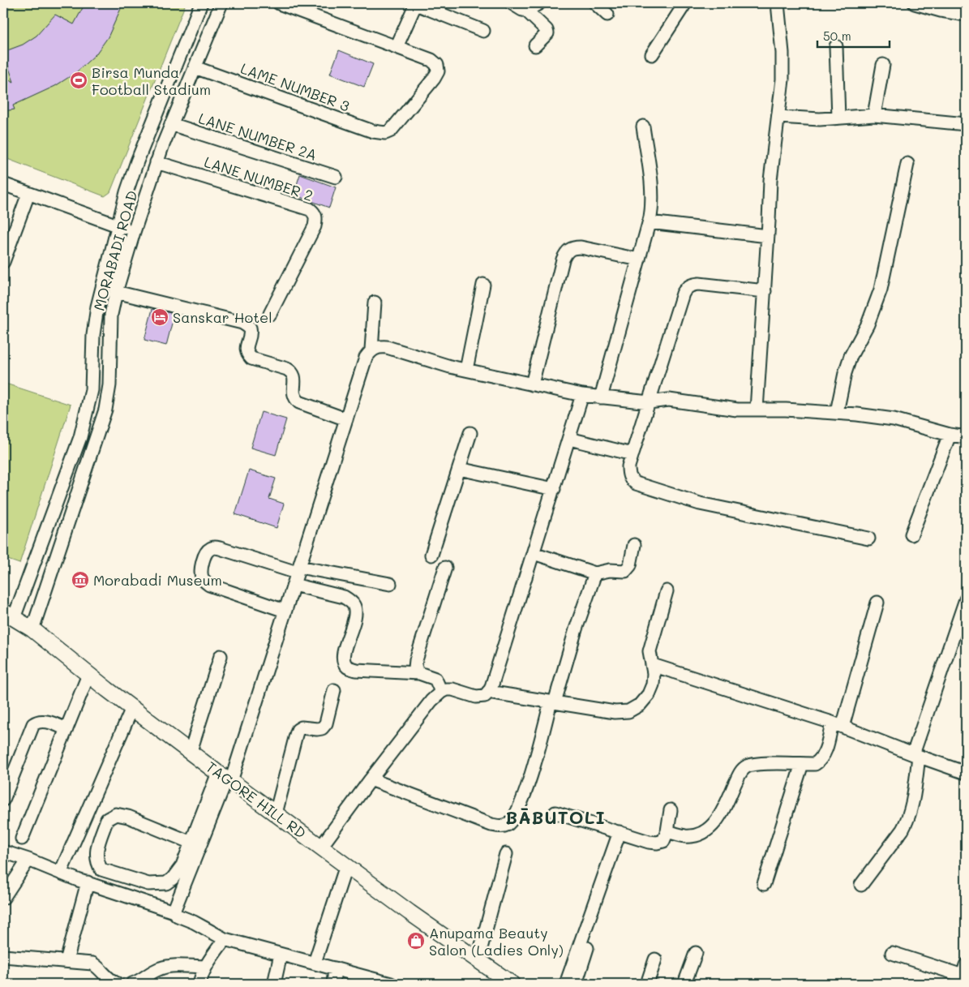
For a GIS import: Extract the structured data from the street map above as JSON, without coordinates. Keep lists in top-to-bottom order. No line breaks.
{"streets":{"main road":["TAGORE HILL RD"],"street":["LAME NUMBER 3","LANE NUMBER 2A","LANE NUMBER 2","MORABADI ROAD"]},"crossings":[["LAME NUMBER 3","MORABADI ROAD"],["LANE NUMBER 2A","MORABADI ROAD"],["LANE NUMBER 2","MORABADI ROAD"],["MORABADI ROAD","TAGORE HILL RD"]],"districts":["BĀBUTOLI"],"places":{"sports":["Birsa Munda Football Stadium"],"hotel":["Sanskar Hotel"],"museum":["Morabadi Museum"],"shop":["Anupama Beauty Salon (Ladies Only)"]},"scale_bar":"50 m"}
